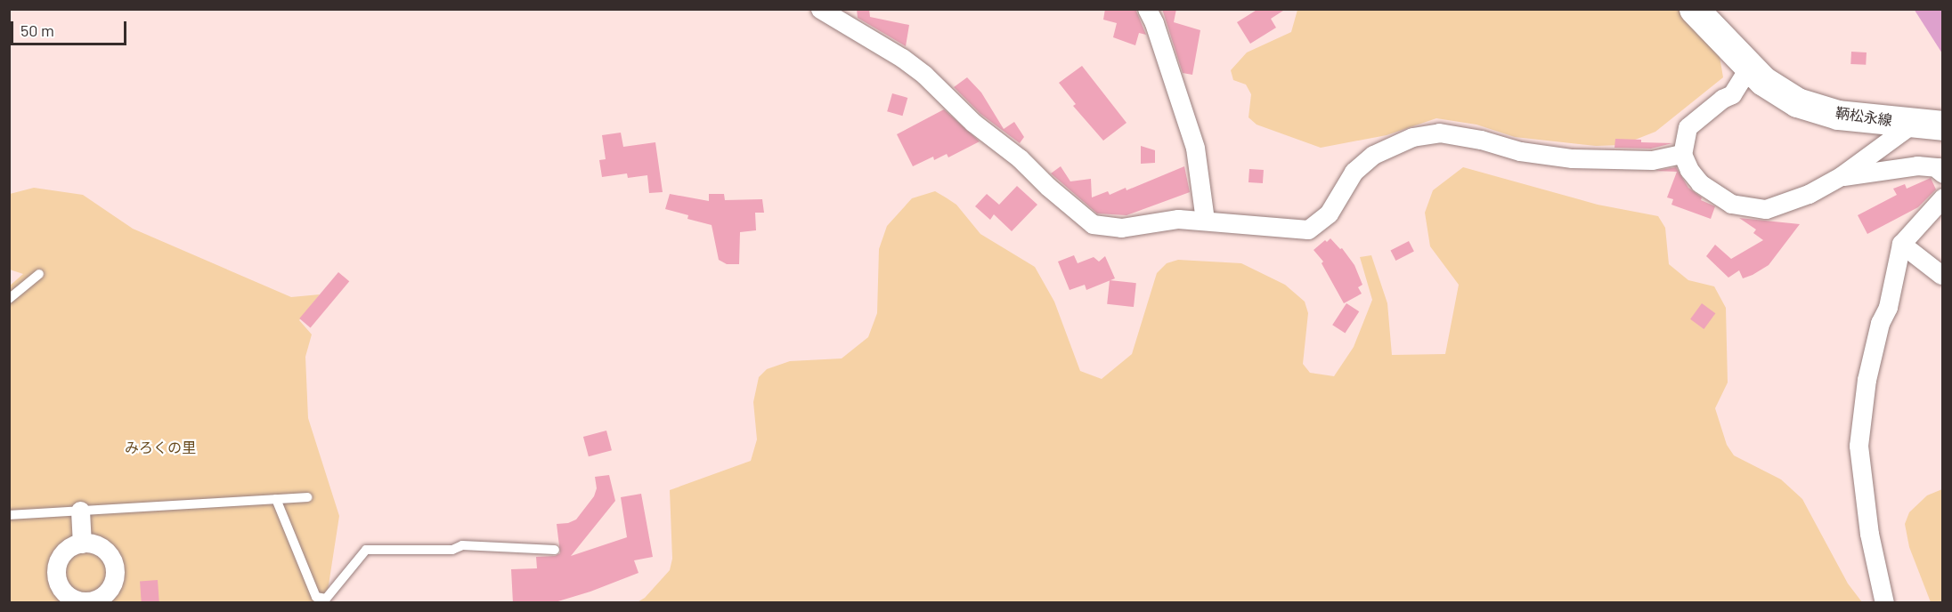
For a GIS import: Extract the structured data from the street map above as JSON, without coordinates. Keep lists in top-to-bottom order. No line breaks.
{"streets":{"main road":["鞆松永線"]},"parks":["みろくの里"],"scale_bar":"50 m"}
